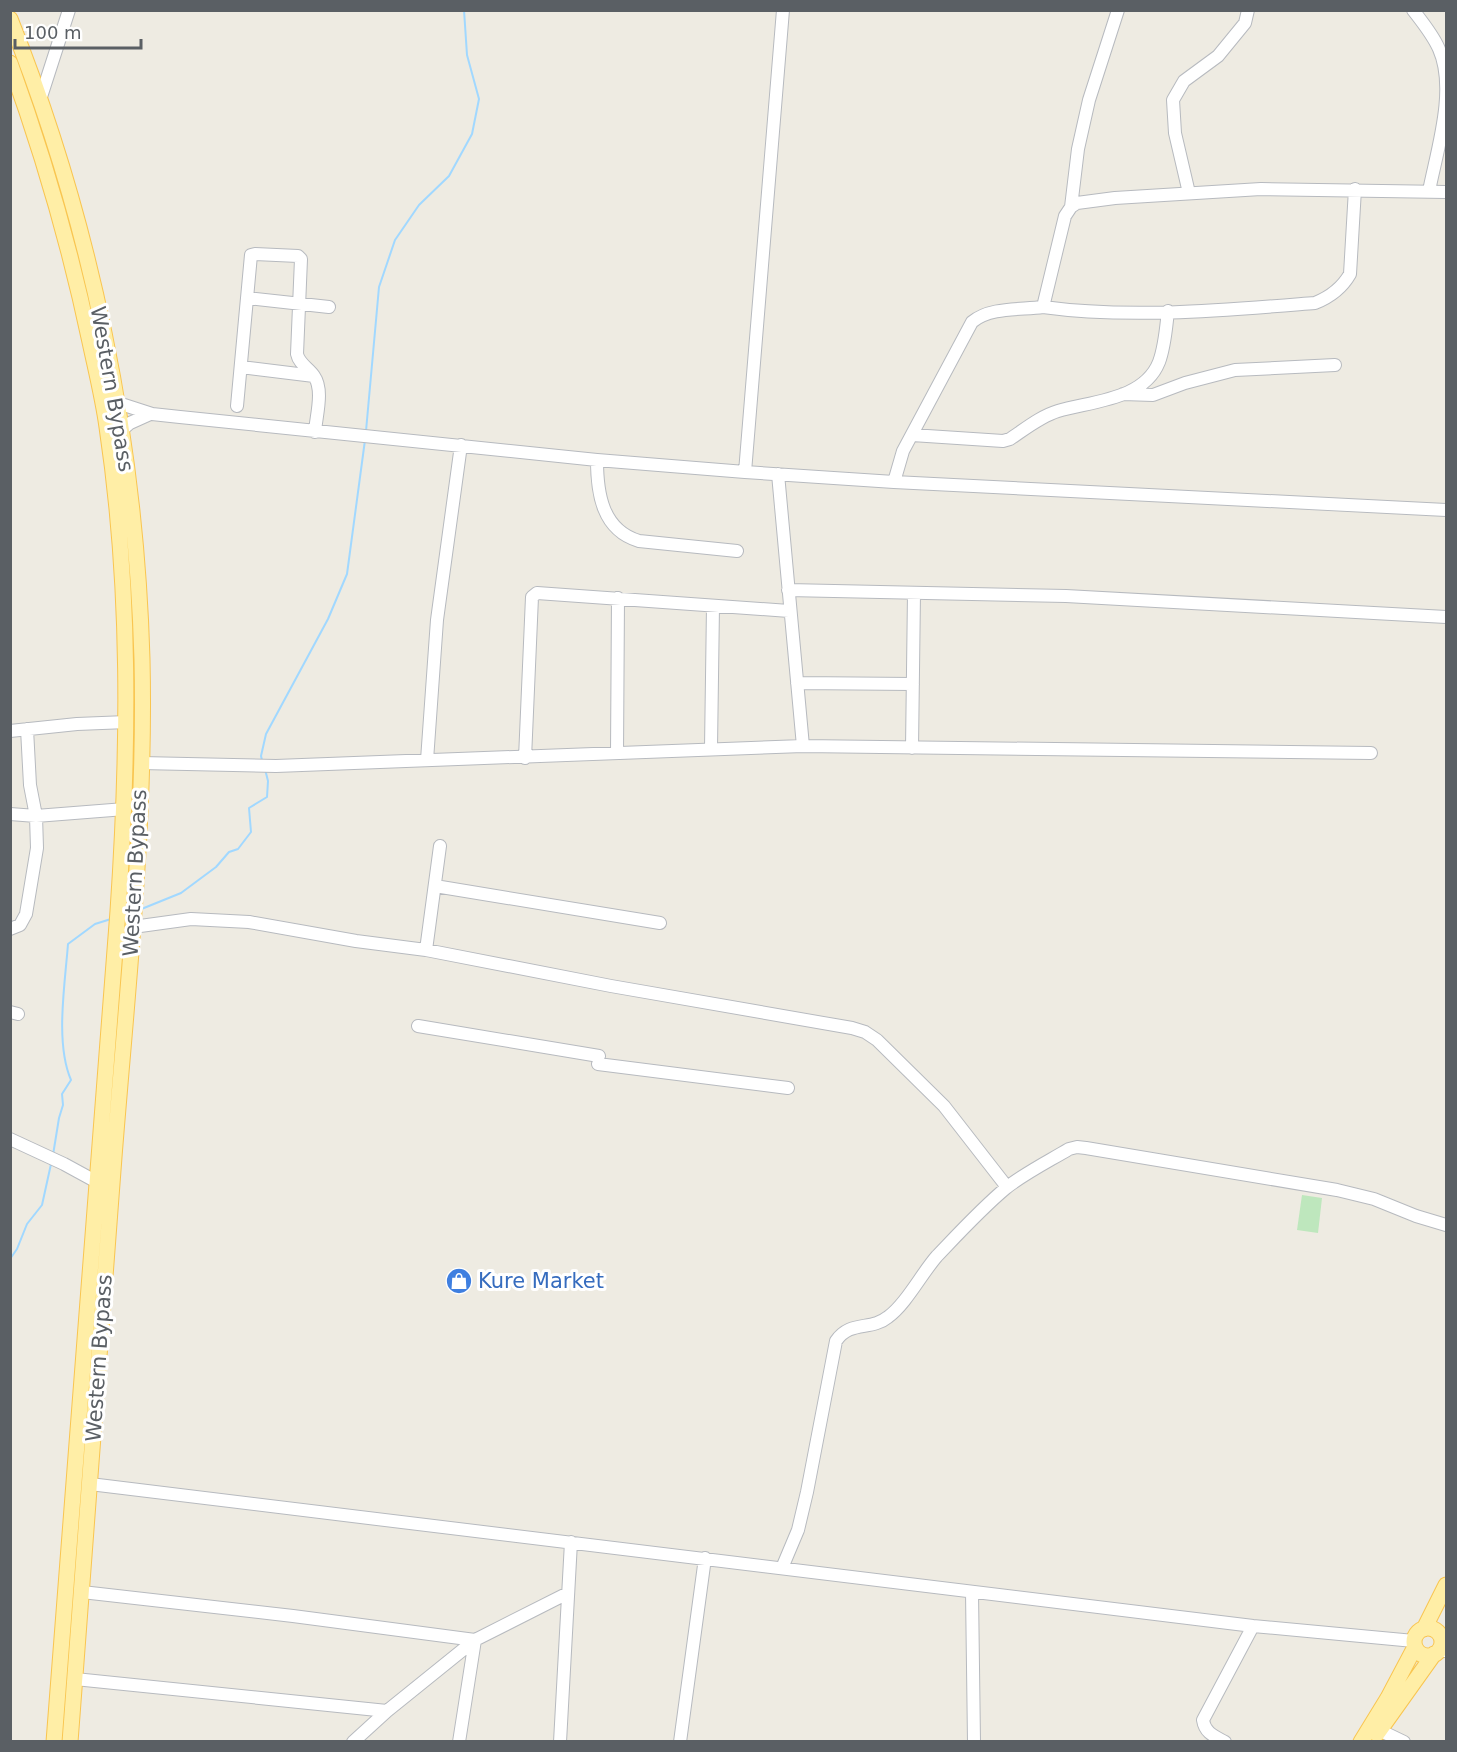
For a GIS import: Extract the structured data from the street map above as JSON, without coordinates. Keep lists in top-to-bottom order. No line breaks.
{"streets":{"main road":["Western Bypass"]},"places":{"shop":["Kure Market"]},"scale_bar":"100 m"}
